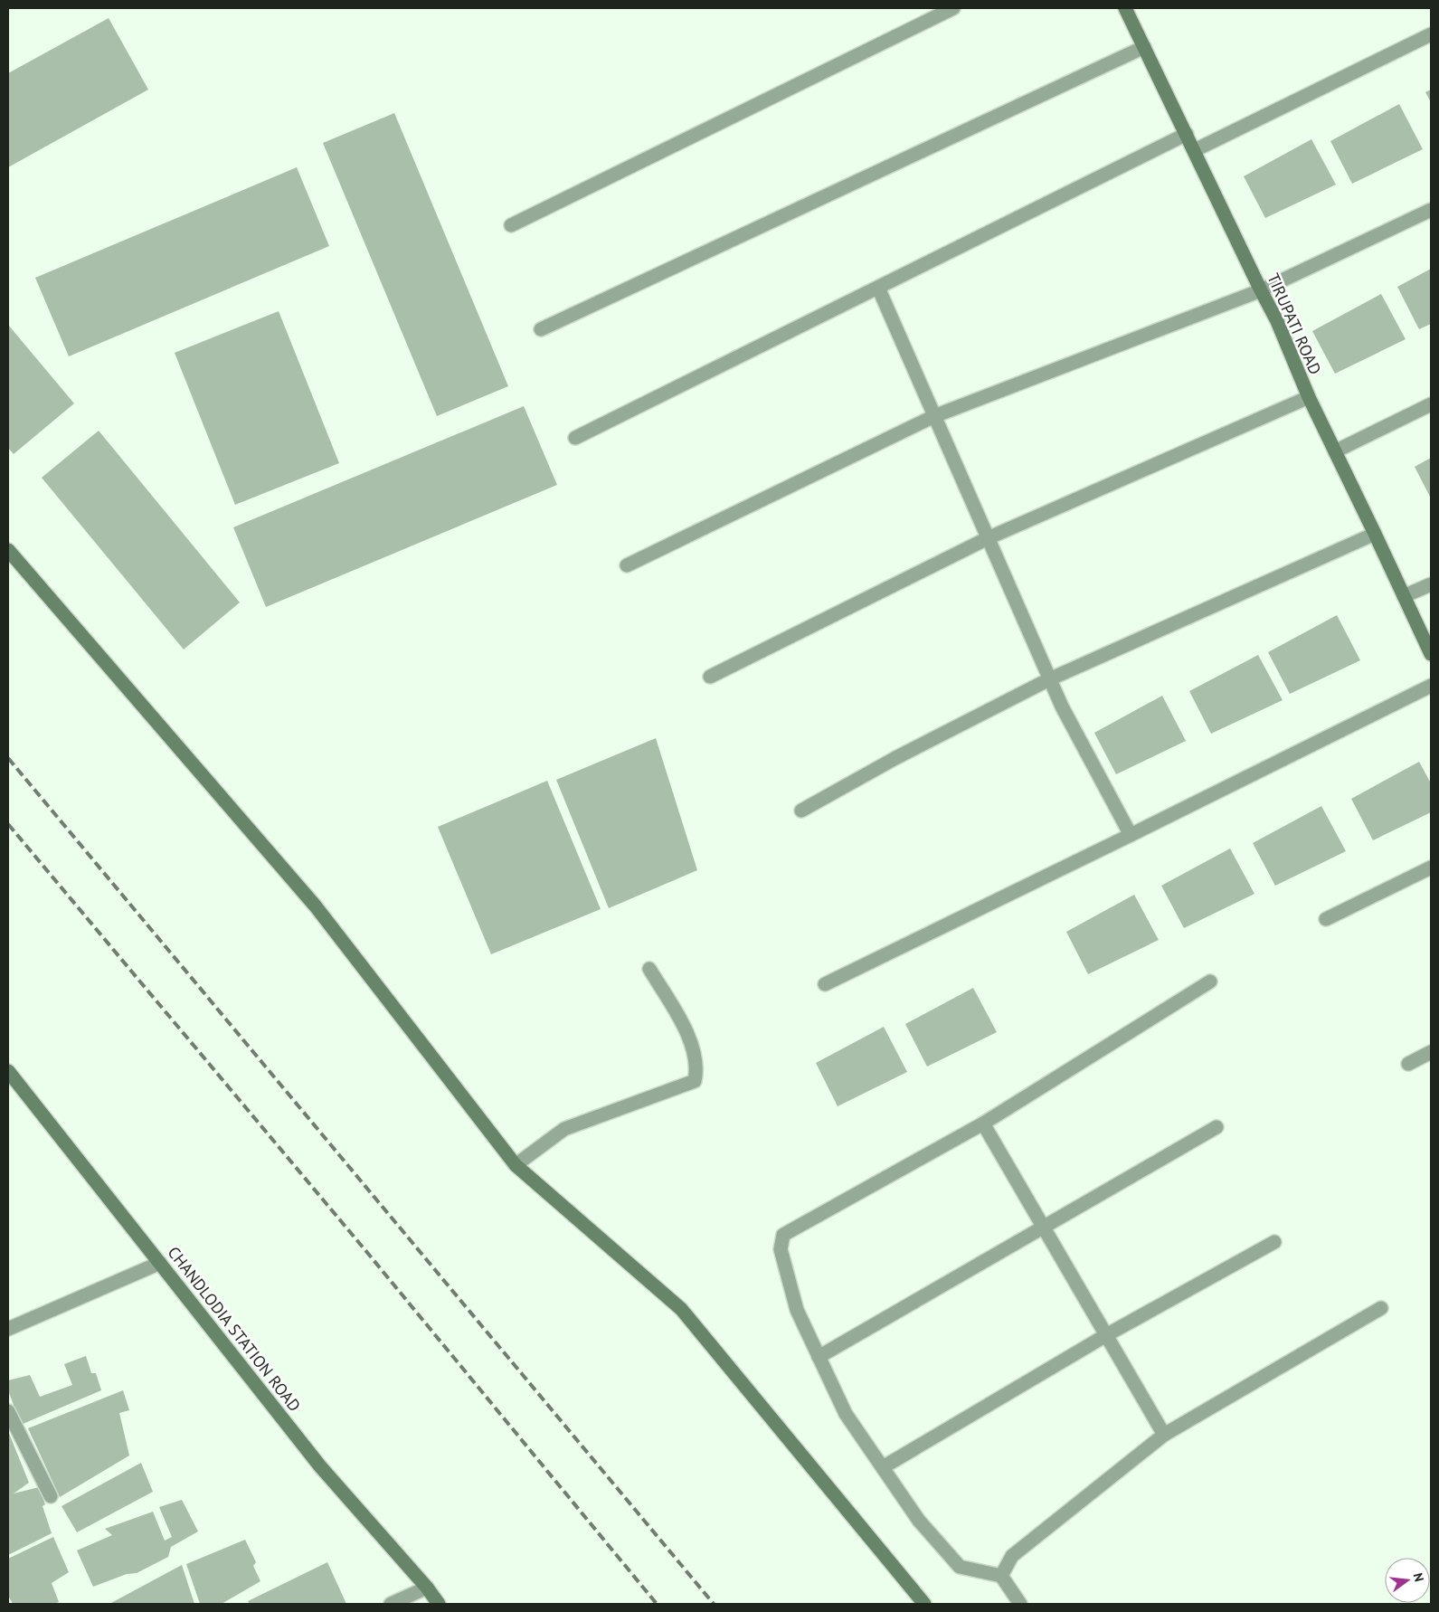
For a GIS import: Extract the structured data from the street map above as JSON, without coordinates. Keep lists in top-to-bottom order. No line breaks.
{"streets":{"street":["TIRUPATI ROAD","CHANDLODIA STATION ROAD"]},"north":"right"}
